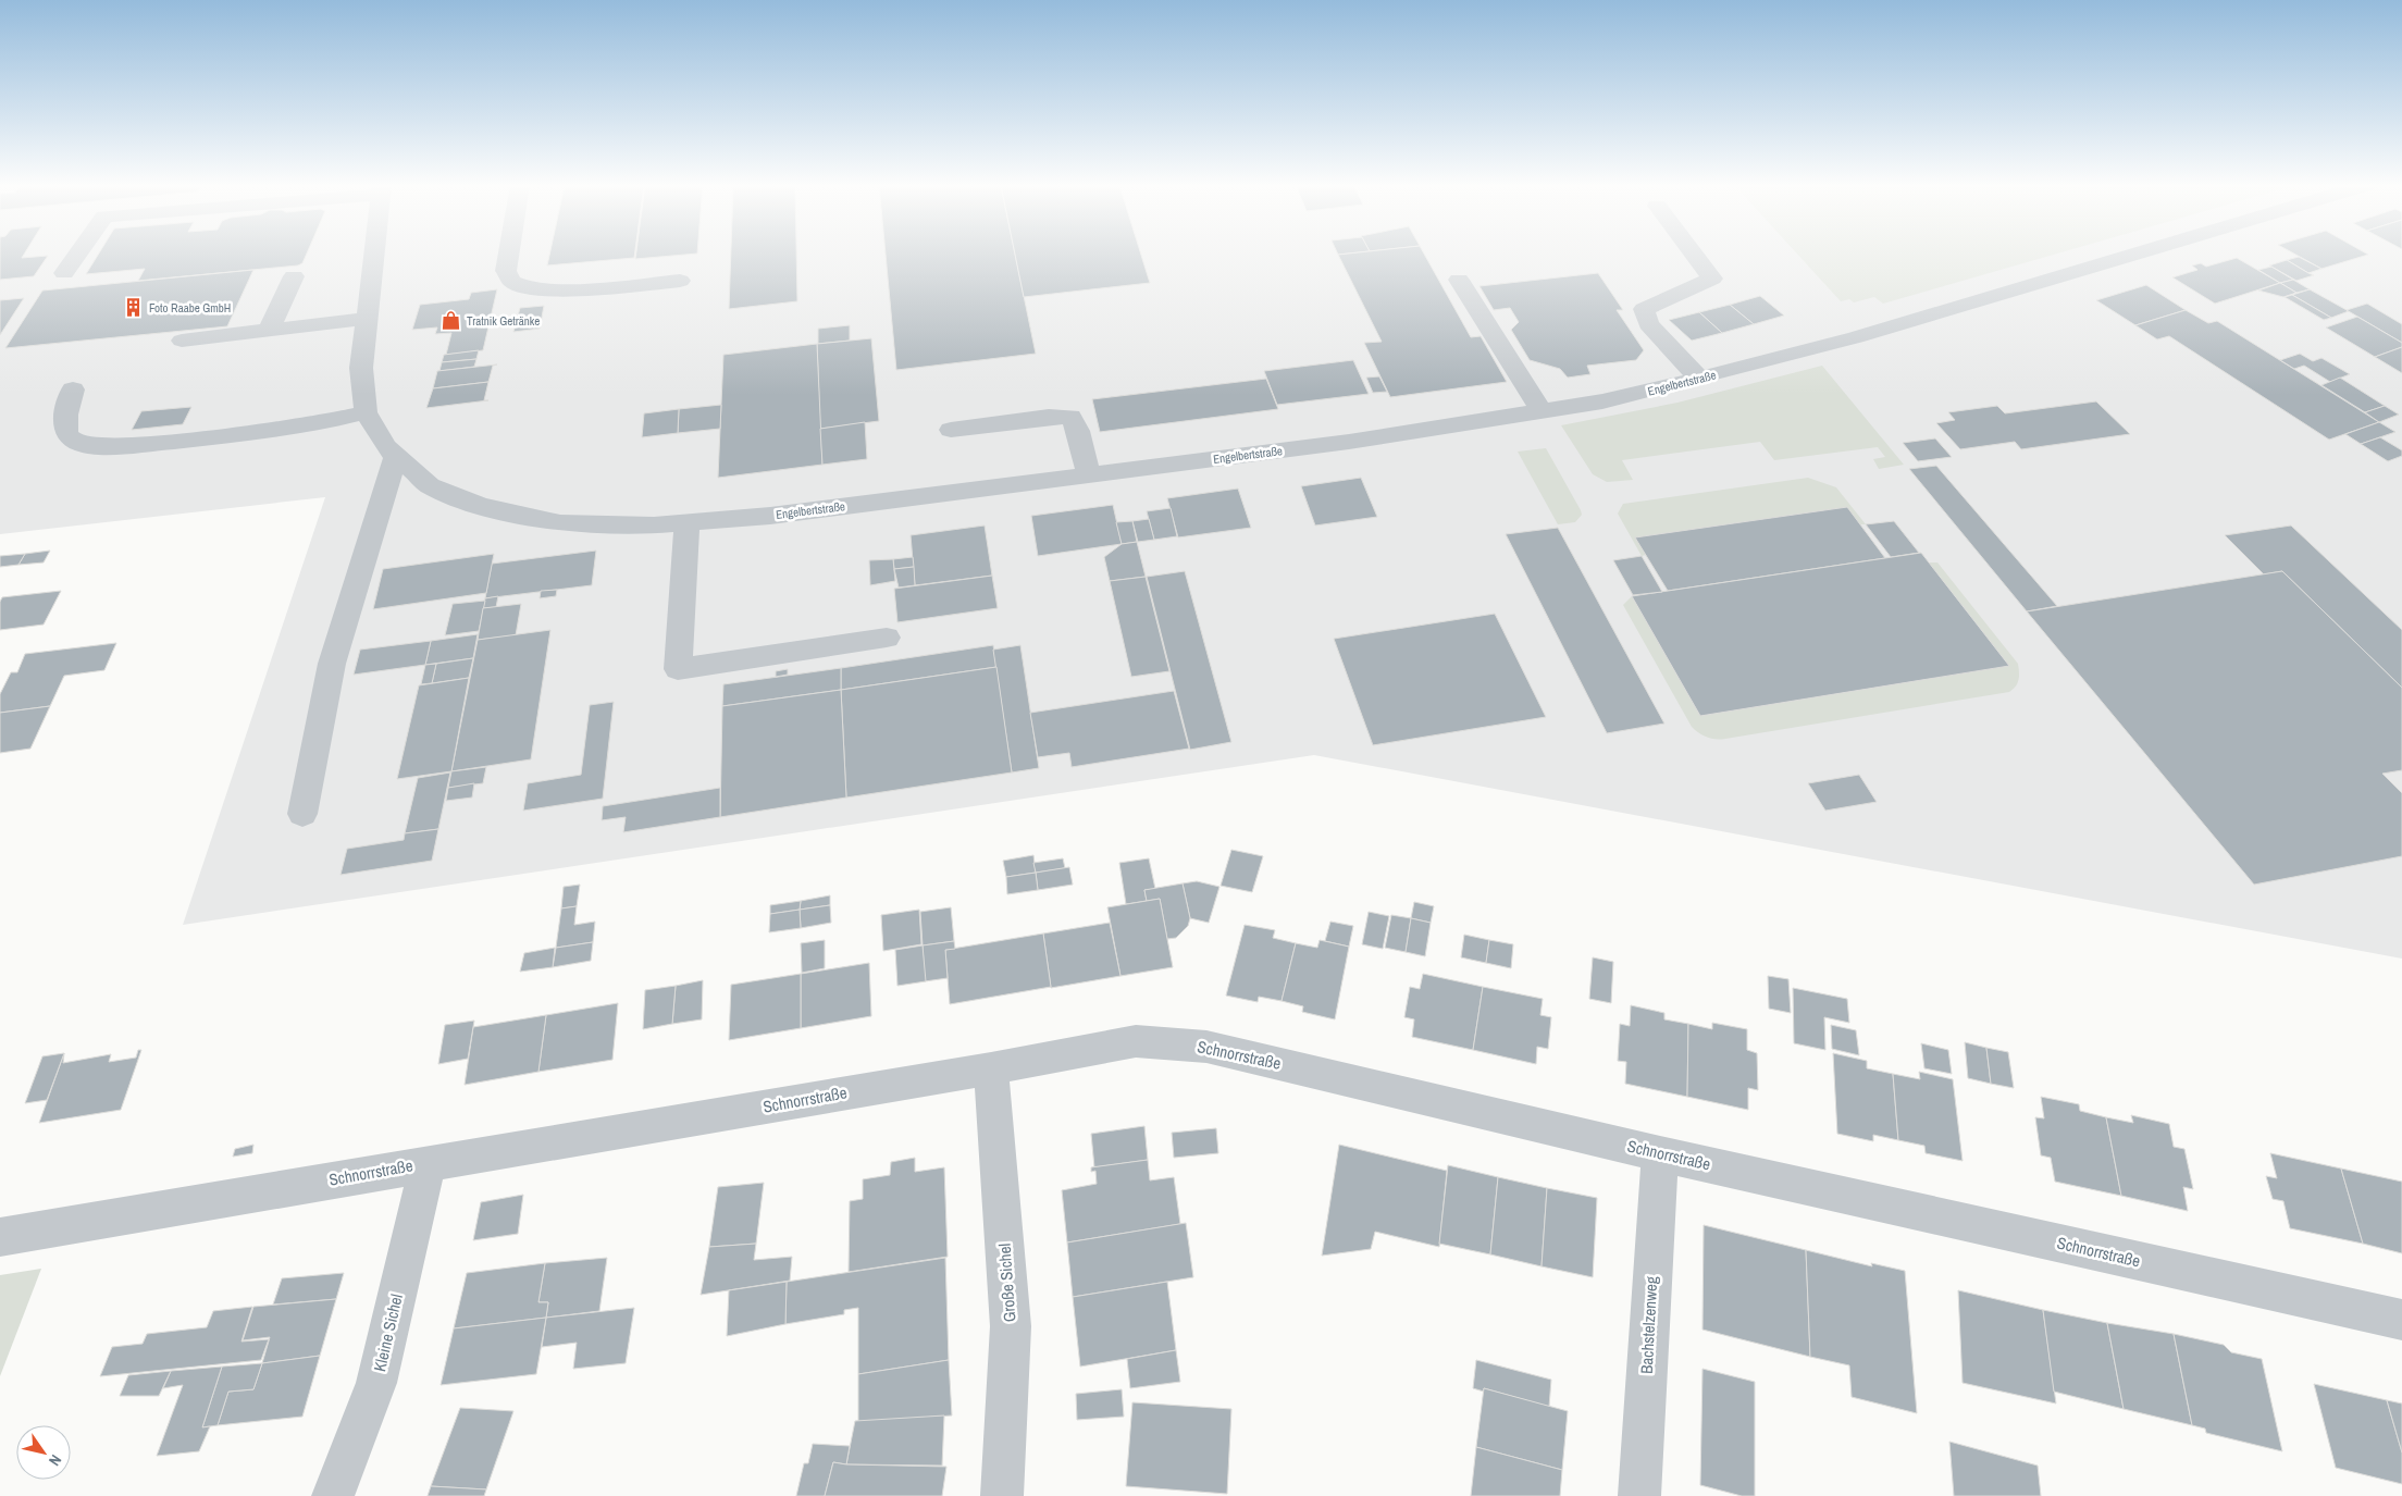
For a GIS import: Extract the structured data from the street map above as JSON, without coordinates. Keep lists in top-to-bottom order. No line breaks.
{"streets":{"street":["Engelbertstraße","Schnorrstraße","Große Sichel","Bachstelzenweg","Kleine Sichel"]},"crossings":[["Schnorrstraße","Große Sichel"],["Schnorrstraße","Bachstelzenweg"],["Schnorrstraße","Kleine Sichel"]],"places":{"building":["Foto Raabe GmbH"],"shop":["Tratnik Getränke"]},"north":"bottom right"}
